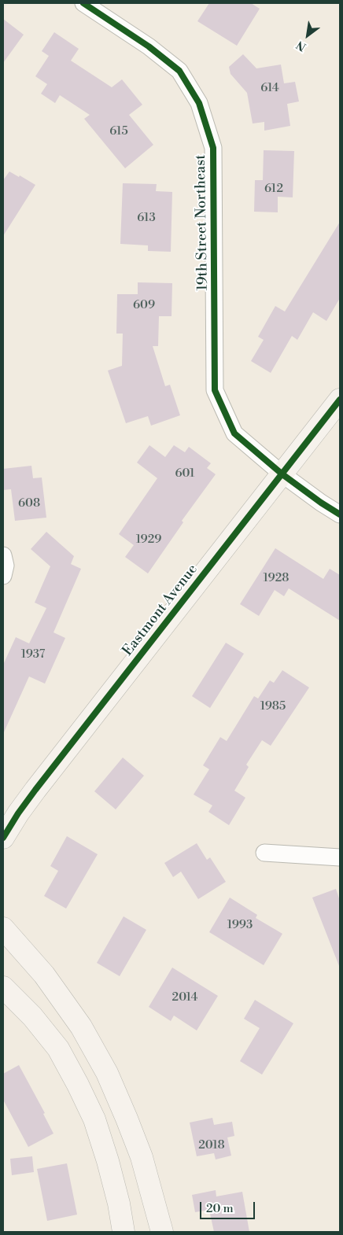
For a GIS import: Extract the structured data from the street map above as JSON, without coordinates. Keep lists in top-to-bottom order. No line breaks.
{"streets":{"street":["19th Street Northeast","Eastmont Avenue"]},"crossings":[["19th Street Northeast","Eastmont Avenue"]],"house_numbers":["614","615","612","613","609","601","608","1929","1928","1937","1985","1993","2014","2018"],"scale_bar":"20 m","north":"bottom left"}
